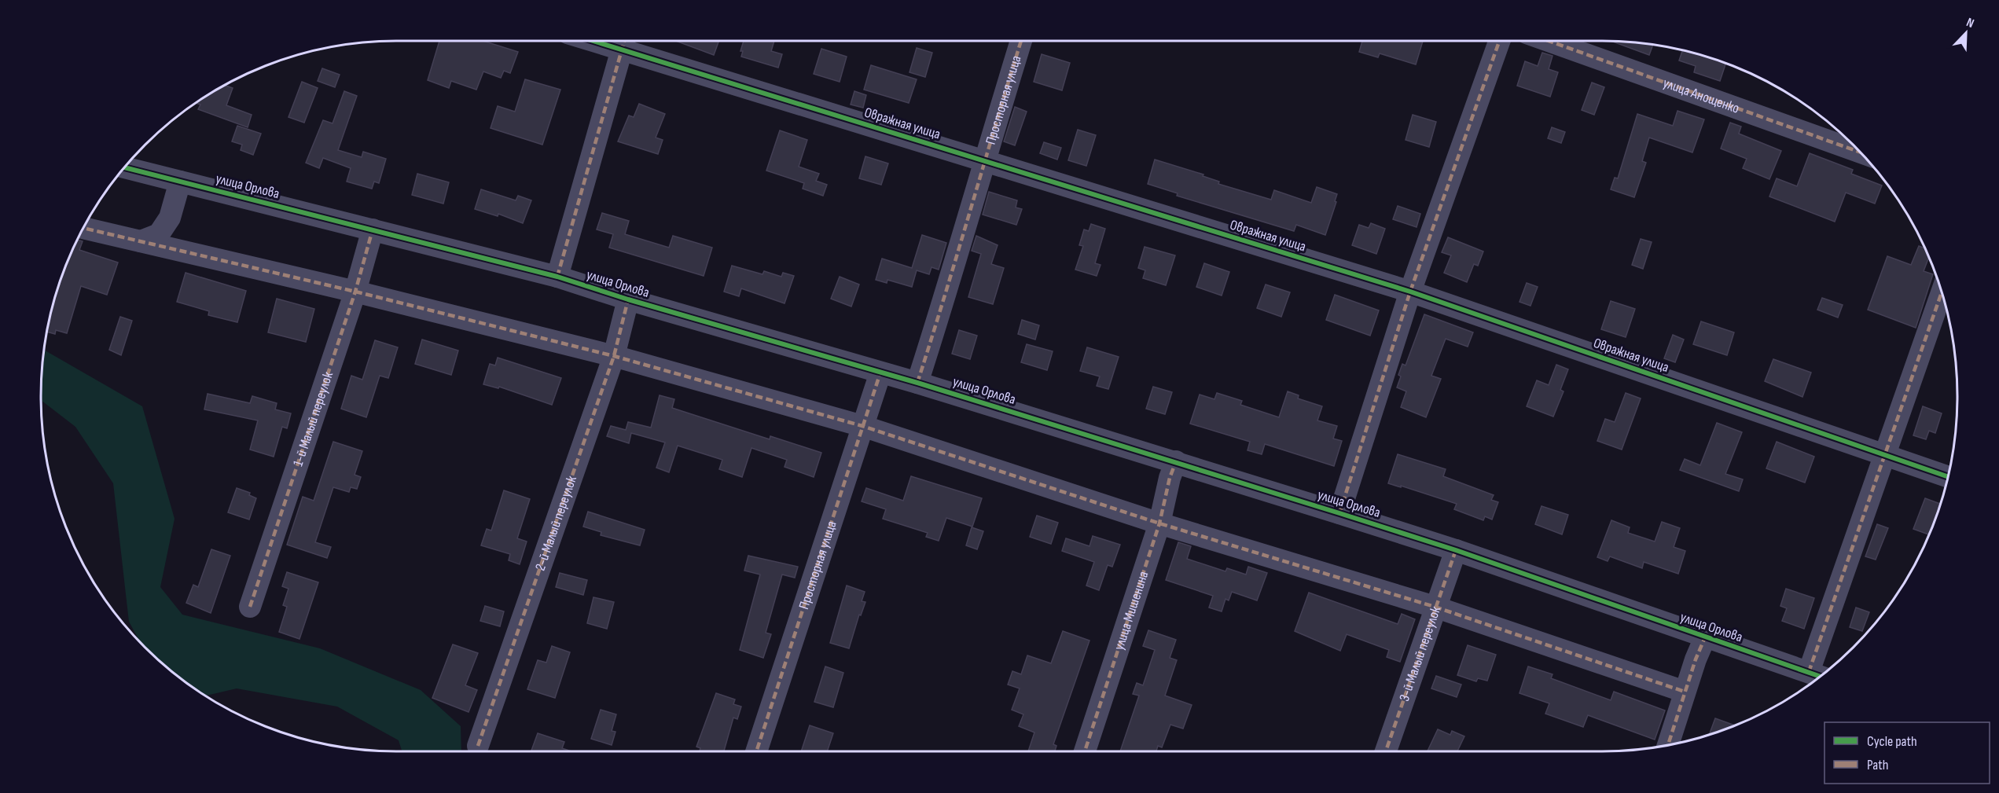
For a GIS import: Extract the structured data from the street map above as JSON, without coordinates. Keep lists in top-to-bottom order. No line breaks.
{"streets":{"street":["улица Анощенко","Просторная улица","Овражная улица","улица Орлова","1-й Малый переулок","2-й Малый переулок","улица Мишенина","3-й Малый переулок"]},"crossings":[["Просторная улица","Овражная улица"],["Просторная улица","улица Орлова"],["улица Орлова","1-й Малый переулок"],["улица Орлова","2-й Малый переулок"],["улица Орлова","улица Мишенина"],["улица Орлова","3-й Малый переулок"]],"legend":["Cycle path","Path"],"north":"top right"}
